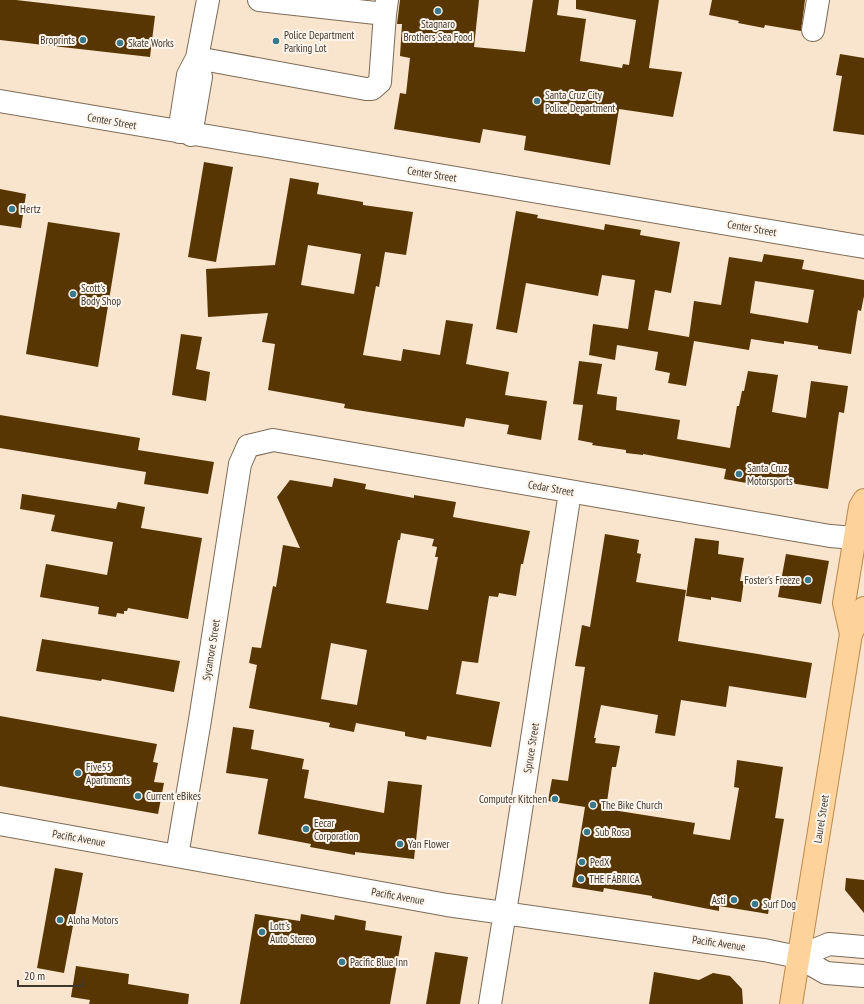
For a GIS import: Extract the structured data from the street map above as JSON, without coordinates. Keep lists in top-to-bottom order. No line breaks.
{"streets":{"main road":["Laurel Street"],"street":["Center Street","Cedar Street","Sycamore Street","Spruce Street","Pacific Avenue"]},"crossings":[["Cedar Street","Sycamore Street"],["Cedar Street","Spruce Street"],["Cedar Street","Laurel Street"],["Sycamore Street","Pacific Avenue"],["Spruce Street","Pacific Avenue"],["Laurel Street","Pacific Avenue"]],"places":["Stagnaro Brothers Sea Food","Broprints","Police Department Parking Lot","Skate Works","Santa Cruz City Police Department","Hertz","Scott's Body Shop","Santa Cruz Motorsports","Foster's Freeze","Five55 Apartments","Current eBikes","Computer Kitchen","The Bike Church","Eecar Corporation","Sub Rosa","Yan Flower","PedX","THE FÁBRICA","Asti","Surf Dog","Aloha Motors","Lott's Auto Stereo","Pacific Blue Inn"],"scale_bar":"20 m"}
